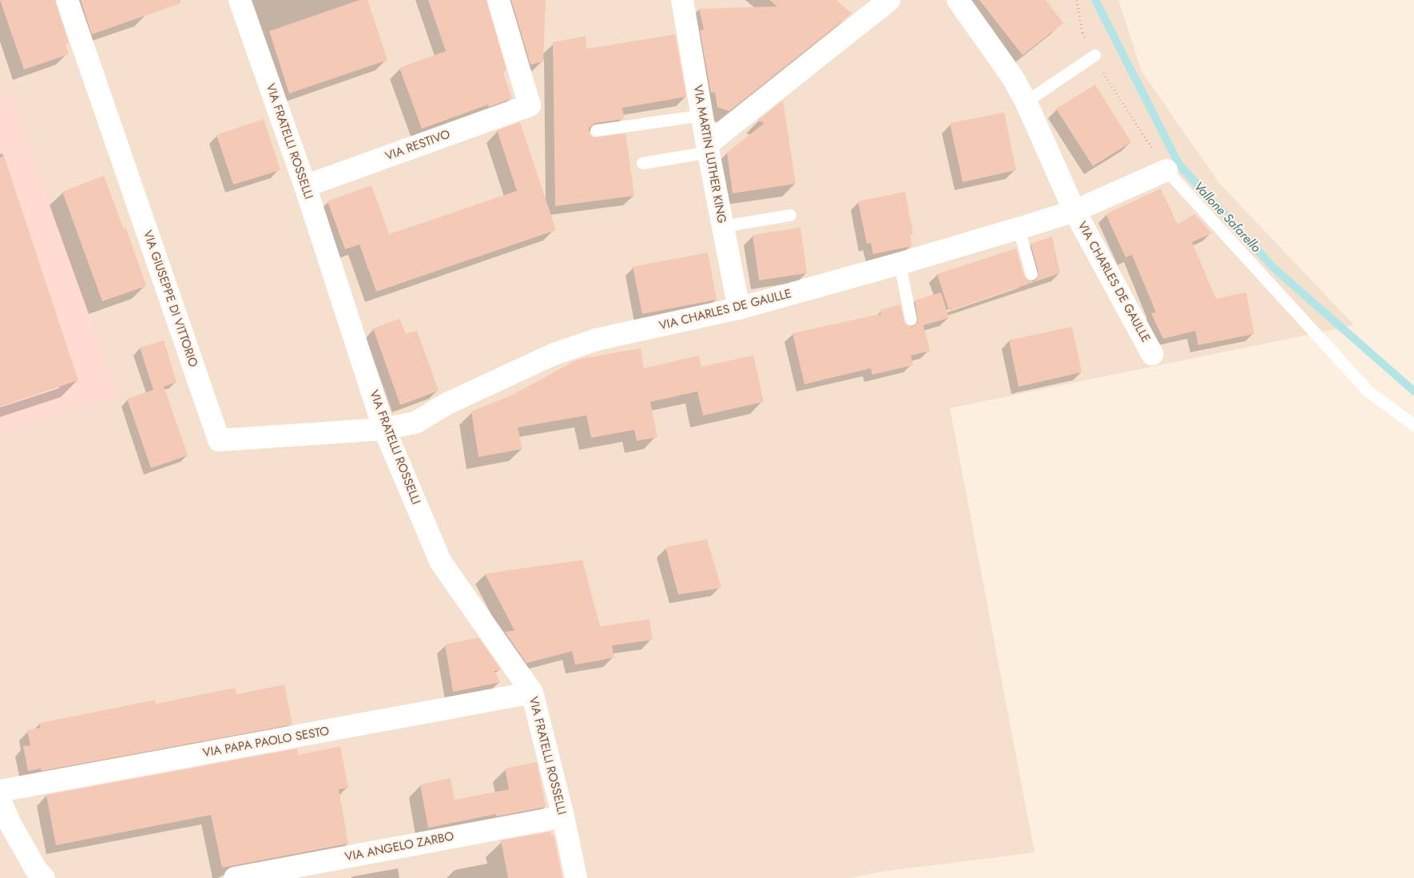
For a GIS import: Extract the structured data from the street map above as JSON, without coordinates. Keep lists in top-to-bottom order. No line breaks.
{"streets":{"street":["VIA FRATELLI ROSSELLI","VIA RESTIVO","VIA MARTIN LUTHER KING","VIA CHARLES DE GAULLE","VIA GIUSEPPE DI VITTORIO","VIA PAPA PAOLO SESTO","VIA ANGELO ZARBO"]},"crossings":[["VIA FRATELLI ROSSELLI","VIA RESTIVO"],["VIA FRATELLI ROSSELLI","VIA CHARLES DE GAULLE"],["VIA FRATELLI ROSSELLI","VIA GIUSEPPE DI VITTORIO"],["VIA FRATELLI ROSSELLI","VIA PAPA PAOLO SESTO"],["VIA FRATELLI ROSSELLI","VIA ANGELO ZARBO"],["VIA MARTIN LUTHER KING","VIA CHARLES DE GAULLE"],["VIA CHARLES DE GAULLE","VIA GIUSEPPE DI VITTORIO"]],"water":["Vallone Safarello"]}
